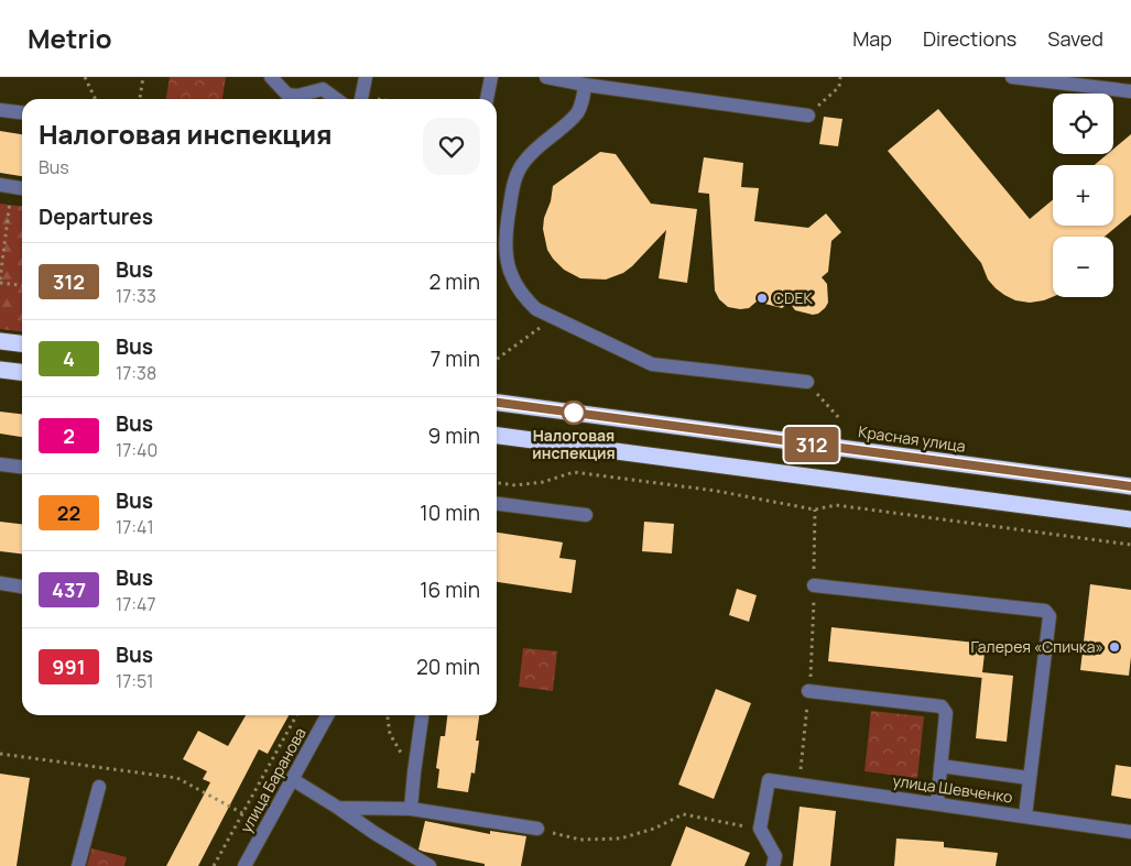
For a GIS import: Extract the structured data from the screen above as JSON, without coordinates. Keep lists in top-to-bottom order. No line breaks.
{"streets":{"highway":["Красная улица"],"street":["улица Баранова","улица Шевченко"]},"places":["CDEK","Налоговая инспекция","Галерея «Спичка»"],"lines":["bus line 312"],"page":{"header":"Metrio","nav":["Map","Directions","Saved"],"on_map":"312","map_buttons":["+","−"],"heading":[["Налоговая инспекция","Bus"],"Departures"],"list":[{"mark":"312","name":"Bus","note":"17:33","value":"2 min"},{"mark":"4","name":"Bus","note":"17:38","value":"7 min"},{"mark":"2","name":"Bus","note":"17:40","value":"9 min"},{"mark":"22","name":"Bus","note":"17:41","value":"10 min"},{"mark":"437","name":"Bus","note":"17:47","value":"16 min"},{"mark":"991","name":"Bus","note":"17:51","value":"20 min"}]}}
